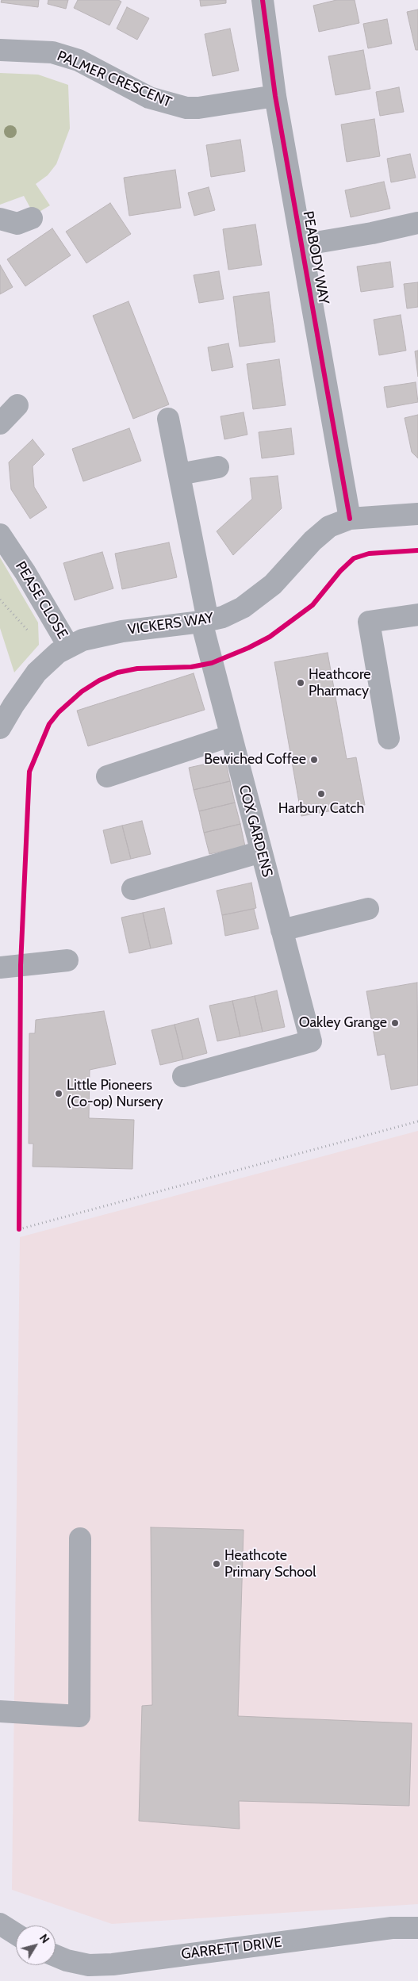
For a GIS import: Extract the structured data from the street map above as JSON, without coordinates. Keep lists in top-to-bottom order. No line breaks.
{"streets":{"street":["PALMER CRESCENT","PEABODY WAY","PEASE CLOSE","VICKERS WAY","COX GARDENS","GARRETT DRIVE"]},"crossings":[["PALMER CRESCENT","PEABODY WAY"],["PEABODY WAY","VICKERS WAY"],["PEASE CLOSE","VICKERS WAY"],["VICKERS WAY","COX GARDENS"]],"places":["Heathcore Pharmacy","Bewiched Coffee","Harbury Catch","Oakley Grange","Little Pioneers (Co-op) Nursery","Heathcote Primary School"],"north":"top right"}
